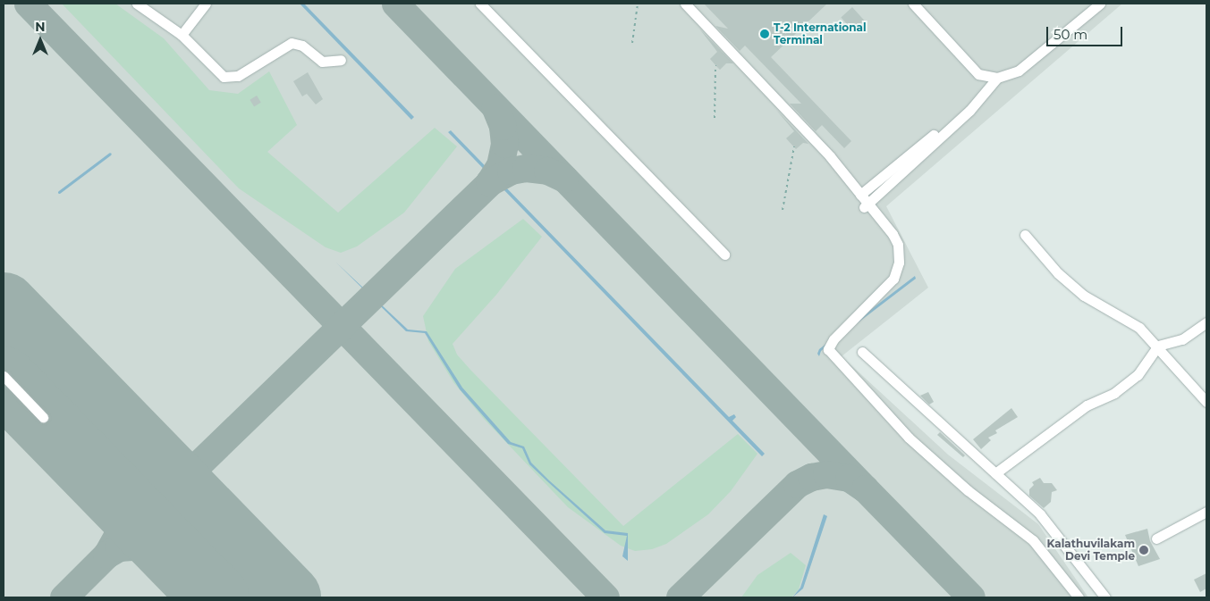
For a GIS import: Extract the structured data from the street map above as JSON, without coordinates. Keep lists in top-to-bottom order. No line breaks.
{"places":["T-2 International Terminal","Kalathuvilakam Devi Temple"],"scale_bar":"50 m","north":"top"}
